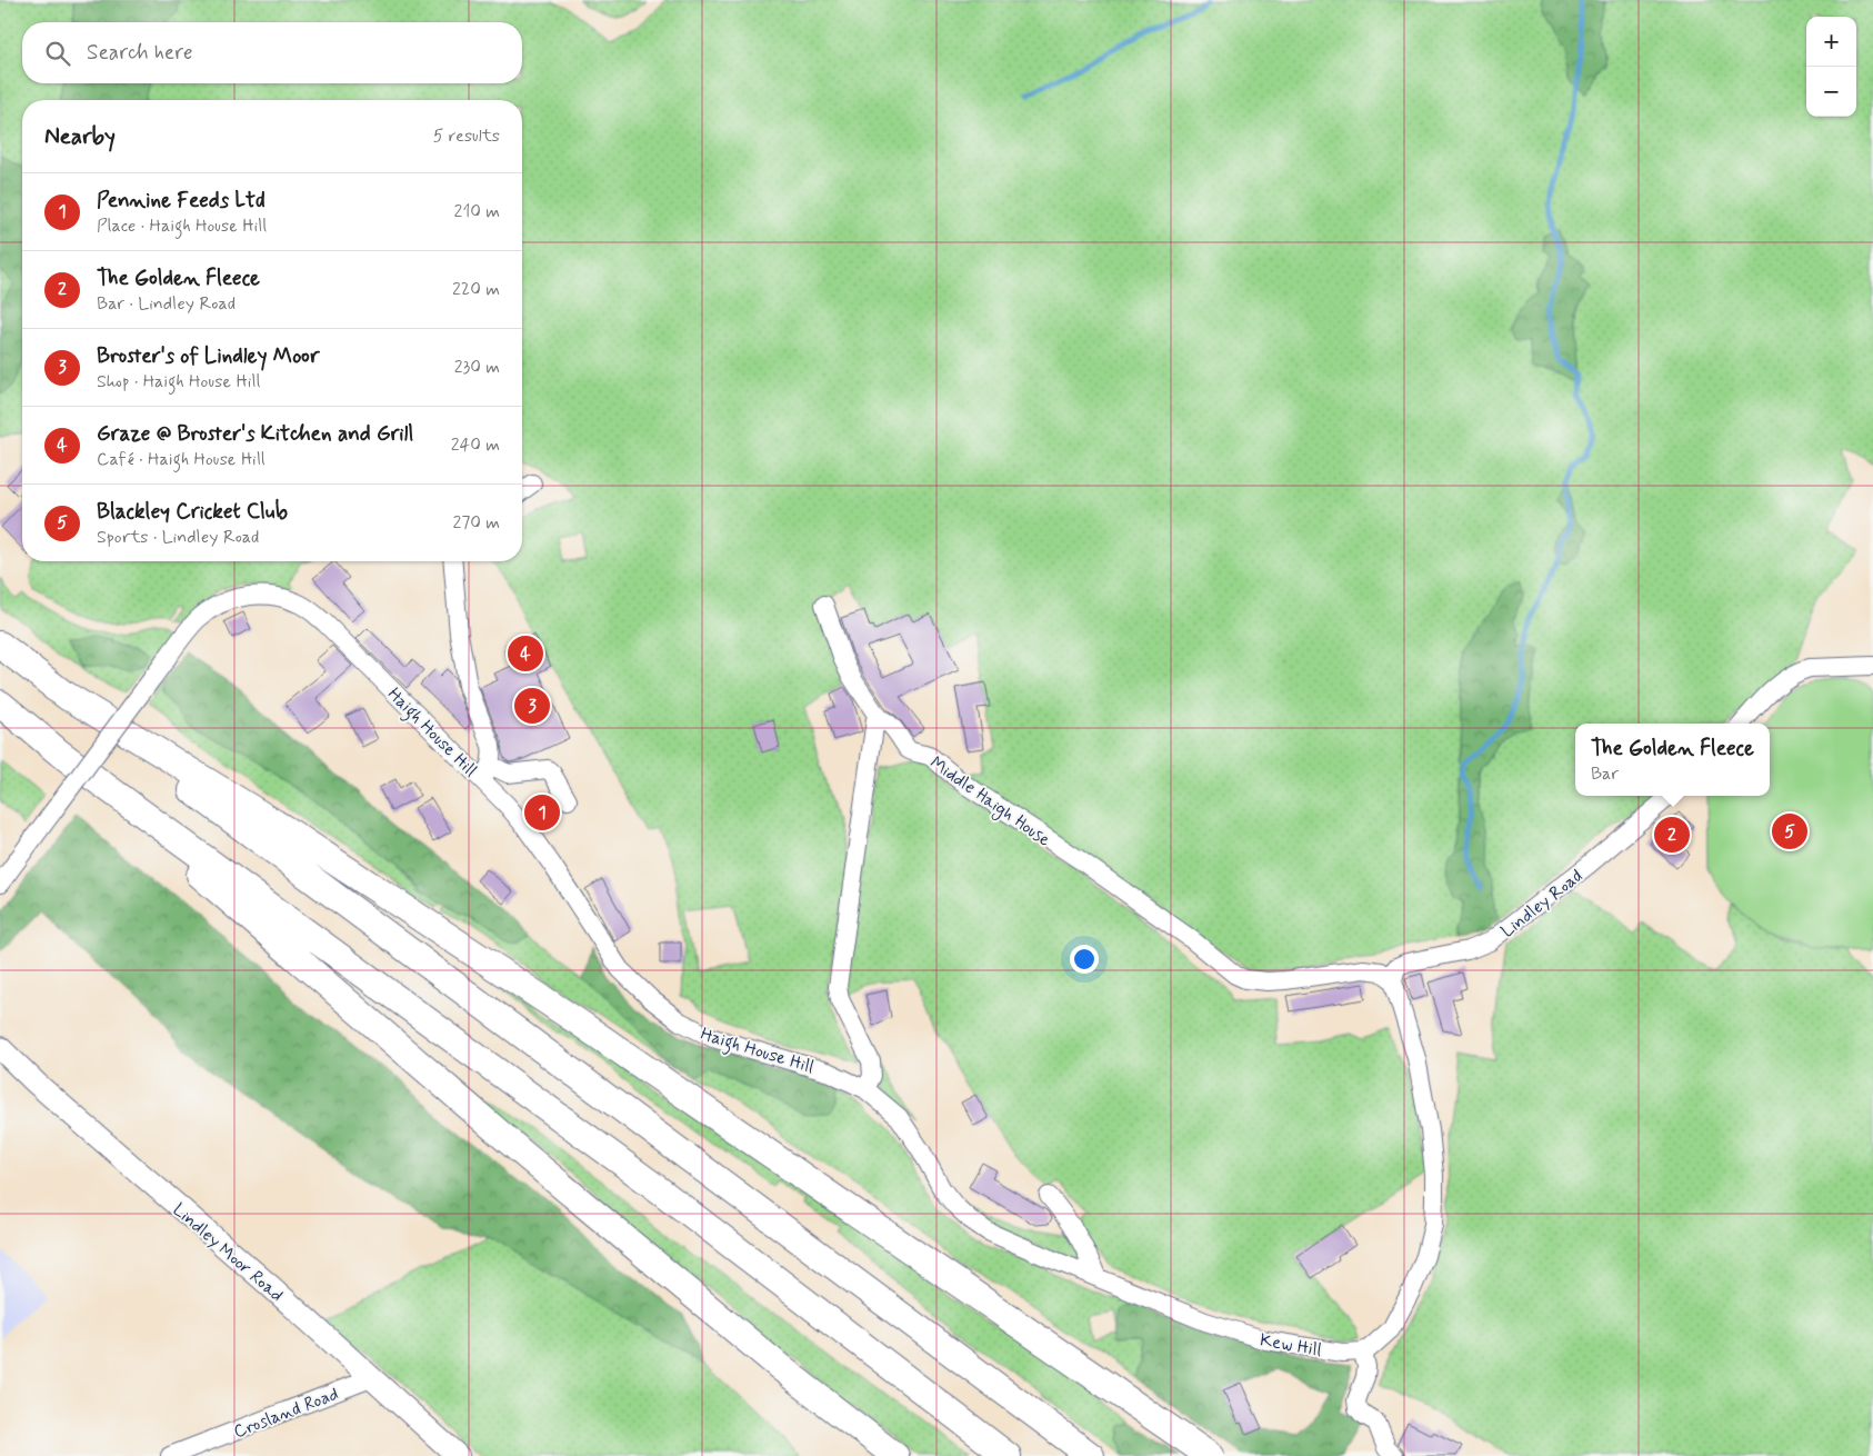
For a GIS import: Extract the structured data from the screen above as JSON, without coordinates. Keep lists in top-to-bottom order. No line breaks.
{"streets":{"main road":["Lindley Moor Road"],"street":["Haigh House Hill","Middle Haigh House","Lindley Road","Kew Hill","Crosland Road"]},"crossings":[["Haigh House Hill","Kew Hill"],["Middle Haigh House","Lindley Road"],["Lindley Moor Road","Crosland Road"]],"page":{"map_buttons":["+","−"],"search":"Search here","heading":["Nearby","5 results"],"list":[{"mark":"1","name":"Pennine Feeds Ltd","note":"Place · Haigh House Hill","value":"210 m"},{"mark":"2","name":"The Golden Fleece","note":"Bar · Lindley Road","value":"220 m"},{"mark":"3","name":"Broster's of Lindley Moor","note":"Shop · Haigh House Hill","value":"230 m"},{"mark":"4","name":"Graze @ Broster's Kitchen and Grill","note":"Café · Haigh House Hill","value":"240 m"},{"mark":"5","name":"Blackley Cricket Club","note":"Sports · Lindley Road","value":"270 m"}],"pins":["4","3","1","5","2"],"popup":["The Golden Fleece","Bar"]}}
